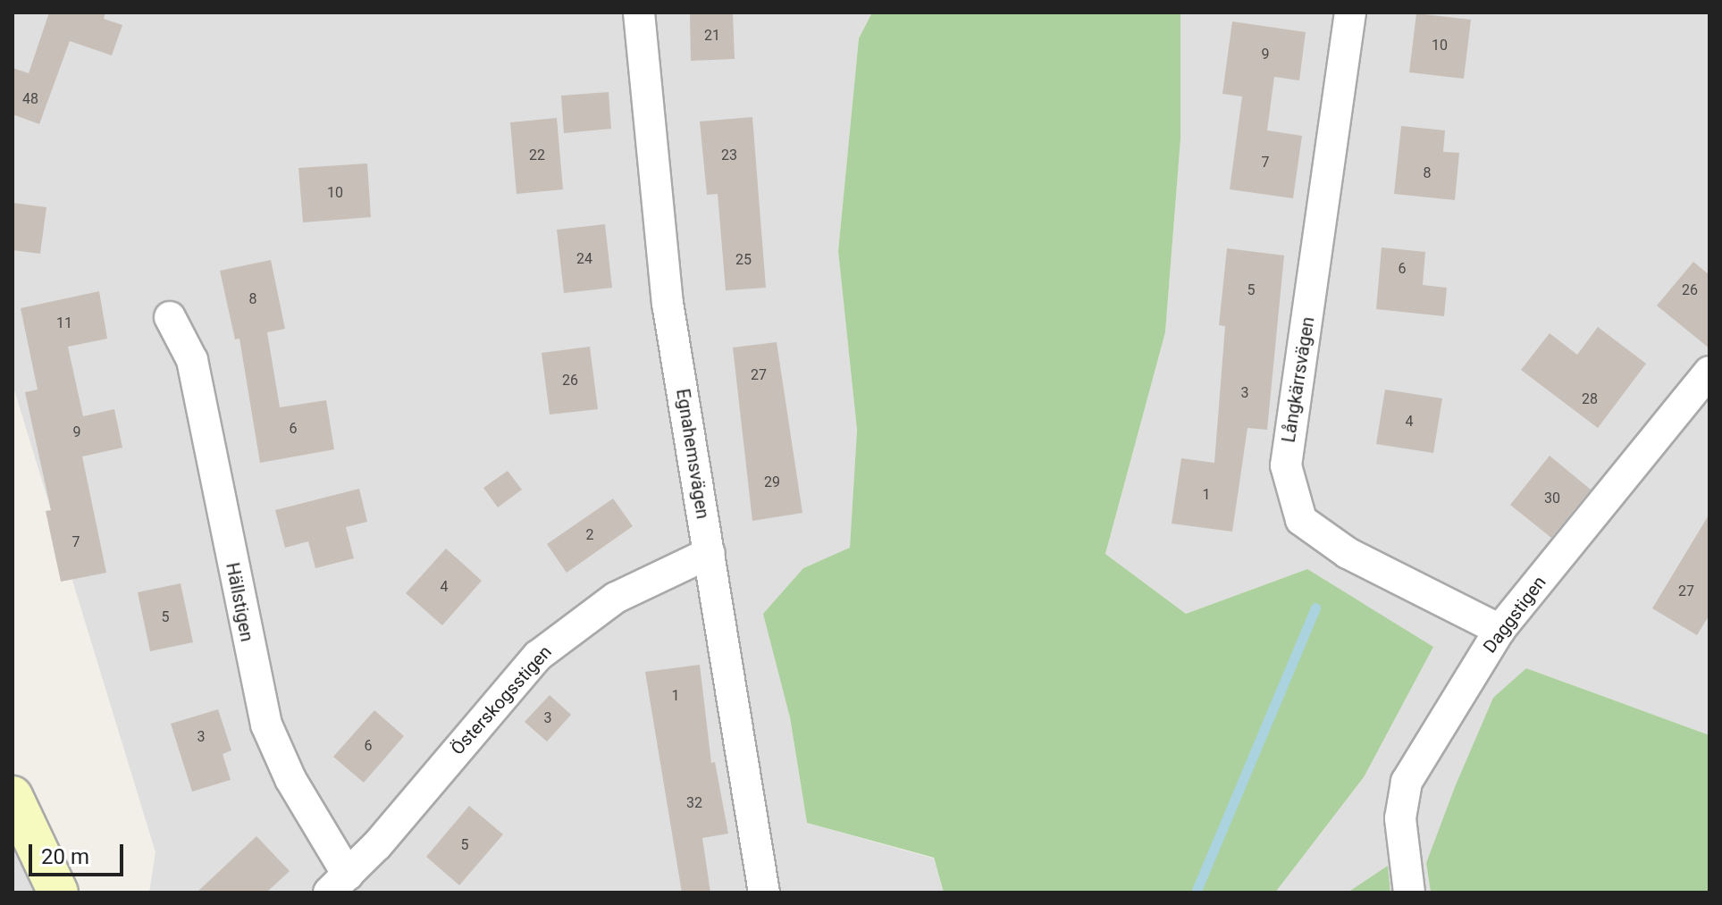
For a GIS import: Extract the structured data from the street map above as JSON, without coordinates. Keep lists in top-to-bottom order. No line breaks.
{"streets":{"street":["Långkärrsvägen","Egnahemsvägen","Hällstigen","Daggstigen","Österskogsstigen"]},"crossings":[["Långkärrsvägen","Daggstigen"],["Egnahemsvägen","Österskogsstigen"],["Hällstigen","Österskogsstigen"]],"house_numbers":["21","10","9","48","22","23","7","8","10","24","25","6","5","26","8","11","27","26","3","28","4","6","9","29","1","30","2","7","4","27","5","1","3","3","6","32","5"],"scale_bar":"20 m"}
